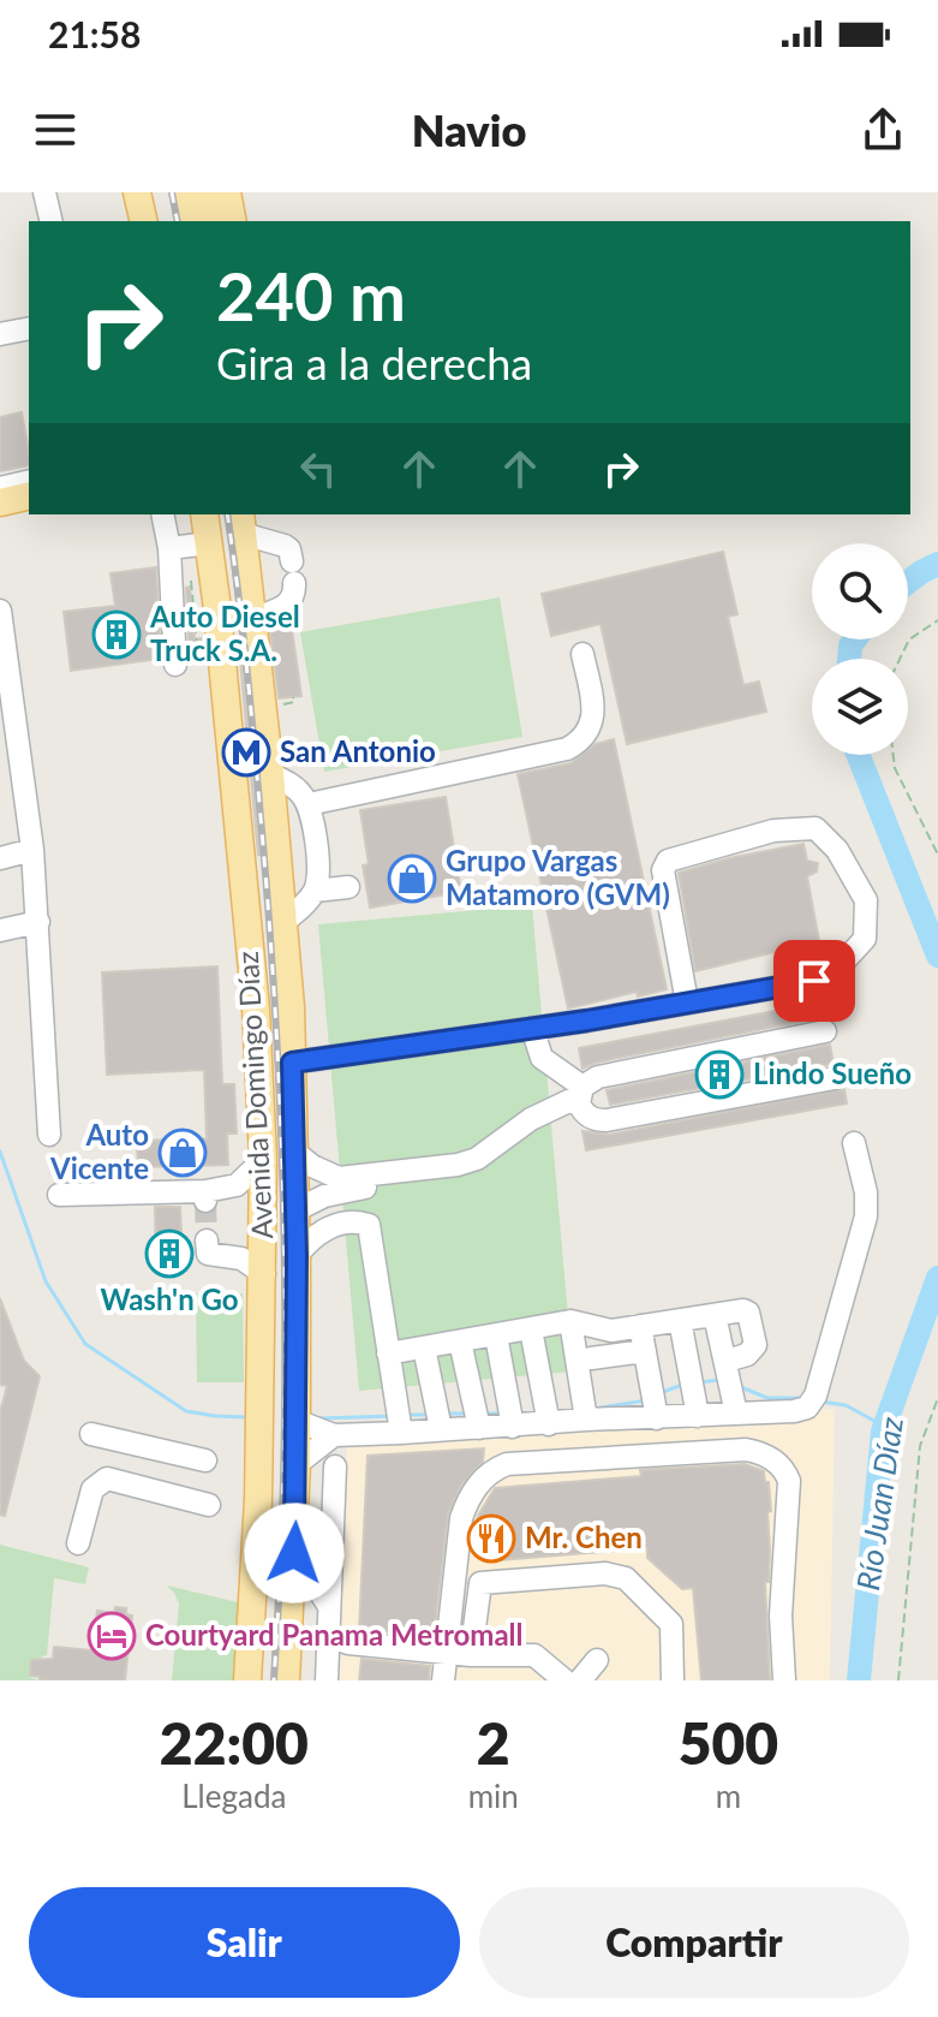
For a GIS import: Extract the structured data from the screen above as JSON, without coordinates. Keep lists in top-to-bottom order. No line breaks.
{"streets":{"main road":["Avenida Domingo Díaz"]},"water":["Río Juan Díaz"],"places":{"building":["Auto Diesel Truck S.A.","Lindo Sueño","Wash'n Go"],"metro station":["San Antonio"],"shop":["Grupo Vargas Matamoro (GVM)","Auto Vicente"],"restaurant":["Mr. Chen"],"hotel":["Courtyard Panama Metromall"]},"page":{"status":"21:58","header":"Navio","turn":["240 m","Gira a la derecha"],"eta":["22:00","Llegada","2","min","500","m"],"buttons":["Salir","Compartir"]}}
